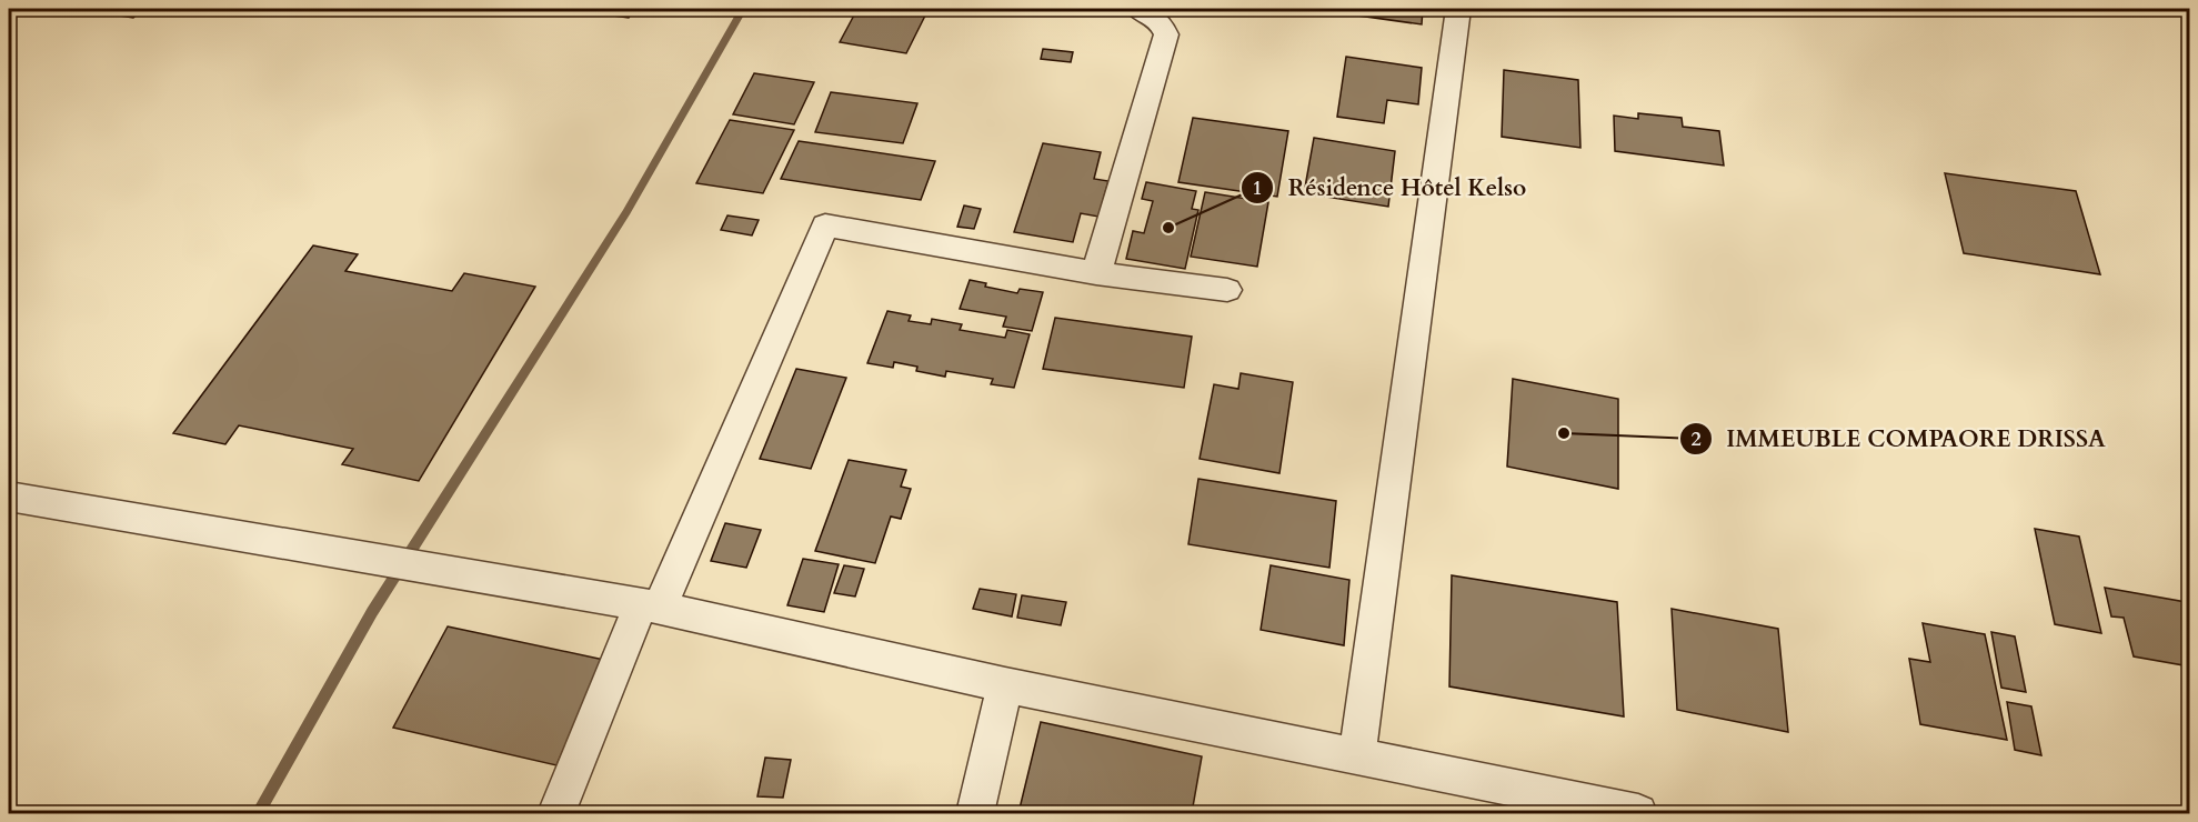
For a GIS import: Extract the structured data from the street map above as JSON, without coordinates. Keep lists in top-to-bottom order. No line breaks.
{"places":["Résidence Hôtel Kelso","IMMEUBLE COMPAORE DRISSA"]}
